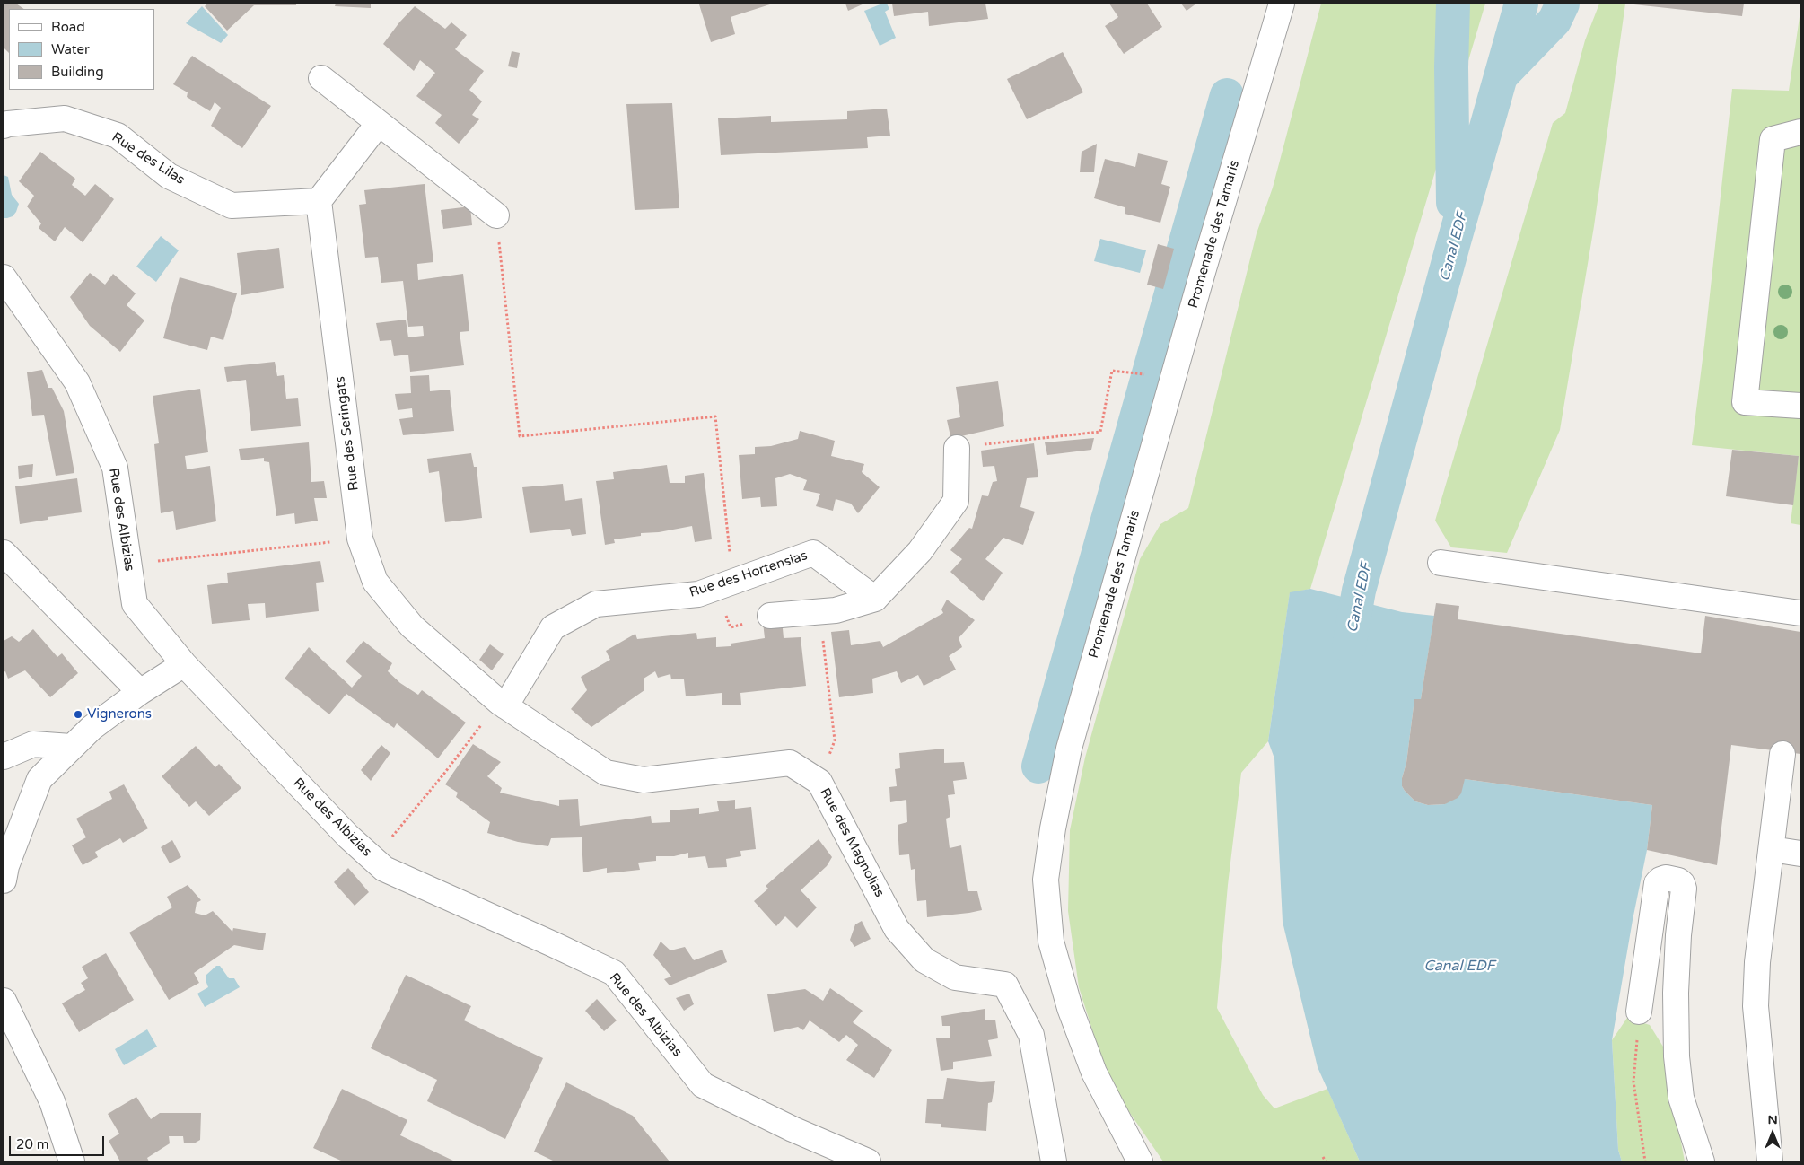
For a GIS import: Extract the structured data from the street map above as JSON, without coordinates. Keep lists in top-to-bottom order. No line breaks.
{"streets":{"street":["Rue des Lilas","Promenade des Tamaris","Rue des Seringats","Rue des Albizias","Rue des Hortensias","Rue des Magnolias"]},"crossings":[["Rue des Lilas","Rue des Seringats"],["Rue des Seringats","Rue des Hortensias"],["Rue des Seringats","Rue des Magnolias"],["Rue des Hortensias","Rue des Magnolias"]],"water":["Canal EDF"],"places":["Vignerons"],"legend":["Road","Water","Building"],"scale_bar":"20 m","north":"top"}
